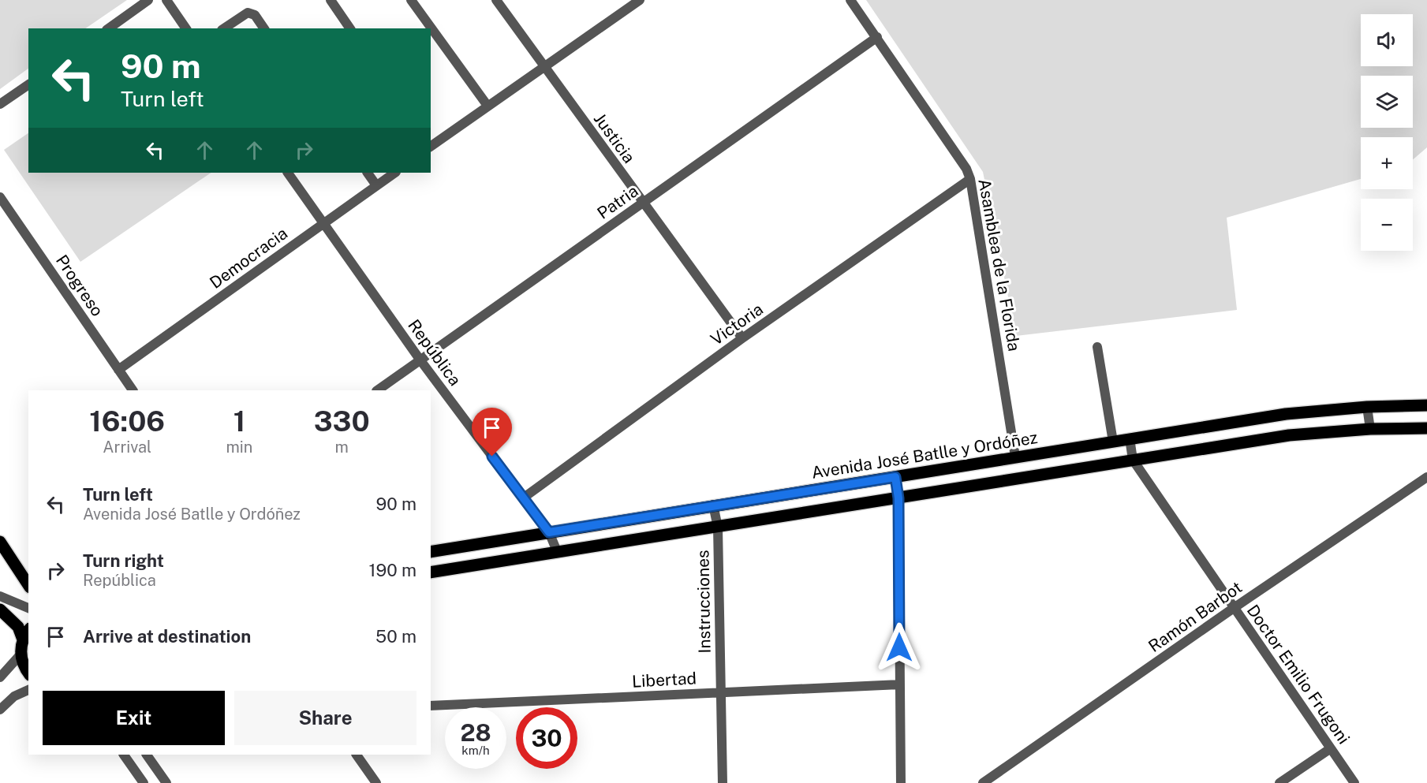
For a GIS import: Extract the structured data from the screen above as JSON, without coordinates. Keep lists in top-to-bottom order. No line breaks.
{"streets":{"main road":["Avenida José Batlle y Ordóñez"],"street":["Justicia","Patria","Democracia","Asamblea de la Florida","Progreso","Victoria","República","Instrucciones","Ramón Barbot","Doctor Emilio Frugoni","Libertad"]},"crossings":[["Justicia","Patria"],["Justicia","Victoria"],["Patria","Asamblea de la Florida"],["Patria","República"],["Democracia","Progreso"],["Democracia","República"],["Asamblea de la Florida","Victoria"],["Asamblea de la Florida","Avenida José Batlle y Ordóñez"],["Victoria","República"],["República","Avenida José Batlle y Ordóñez"],["Avenida José Batlle y Ordóñez","Instrucciones"],["Avenida José Batlle y Ordóñez","Doctor Emilio Frugoni"],["Instrucciones","Libertad"],["Ramón Barbot","Doctor Emilio Frugoni"]],"page":{"map_buttons":["+","−"],"turn":["90 m","Turn left"],"eta":["16:06","Arrival","1","min","330","m"],"list":[{"name":"Turn left","note":"Avenida José Batlle y Ordóñez","value":"90 m"},{"name":"Turn right","note":"República","value":"190 m"},{"name":"Arrive at destination","value":"50 m"}],"buttons":["Exit","Share"],"speed":"28 km/h","limit":"30"}}
